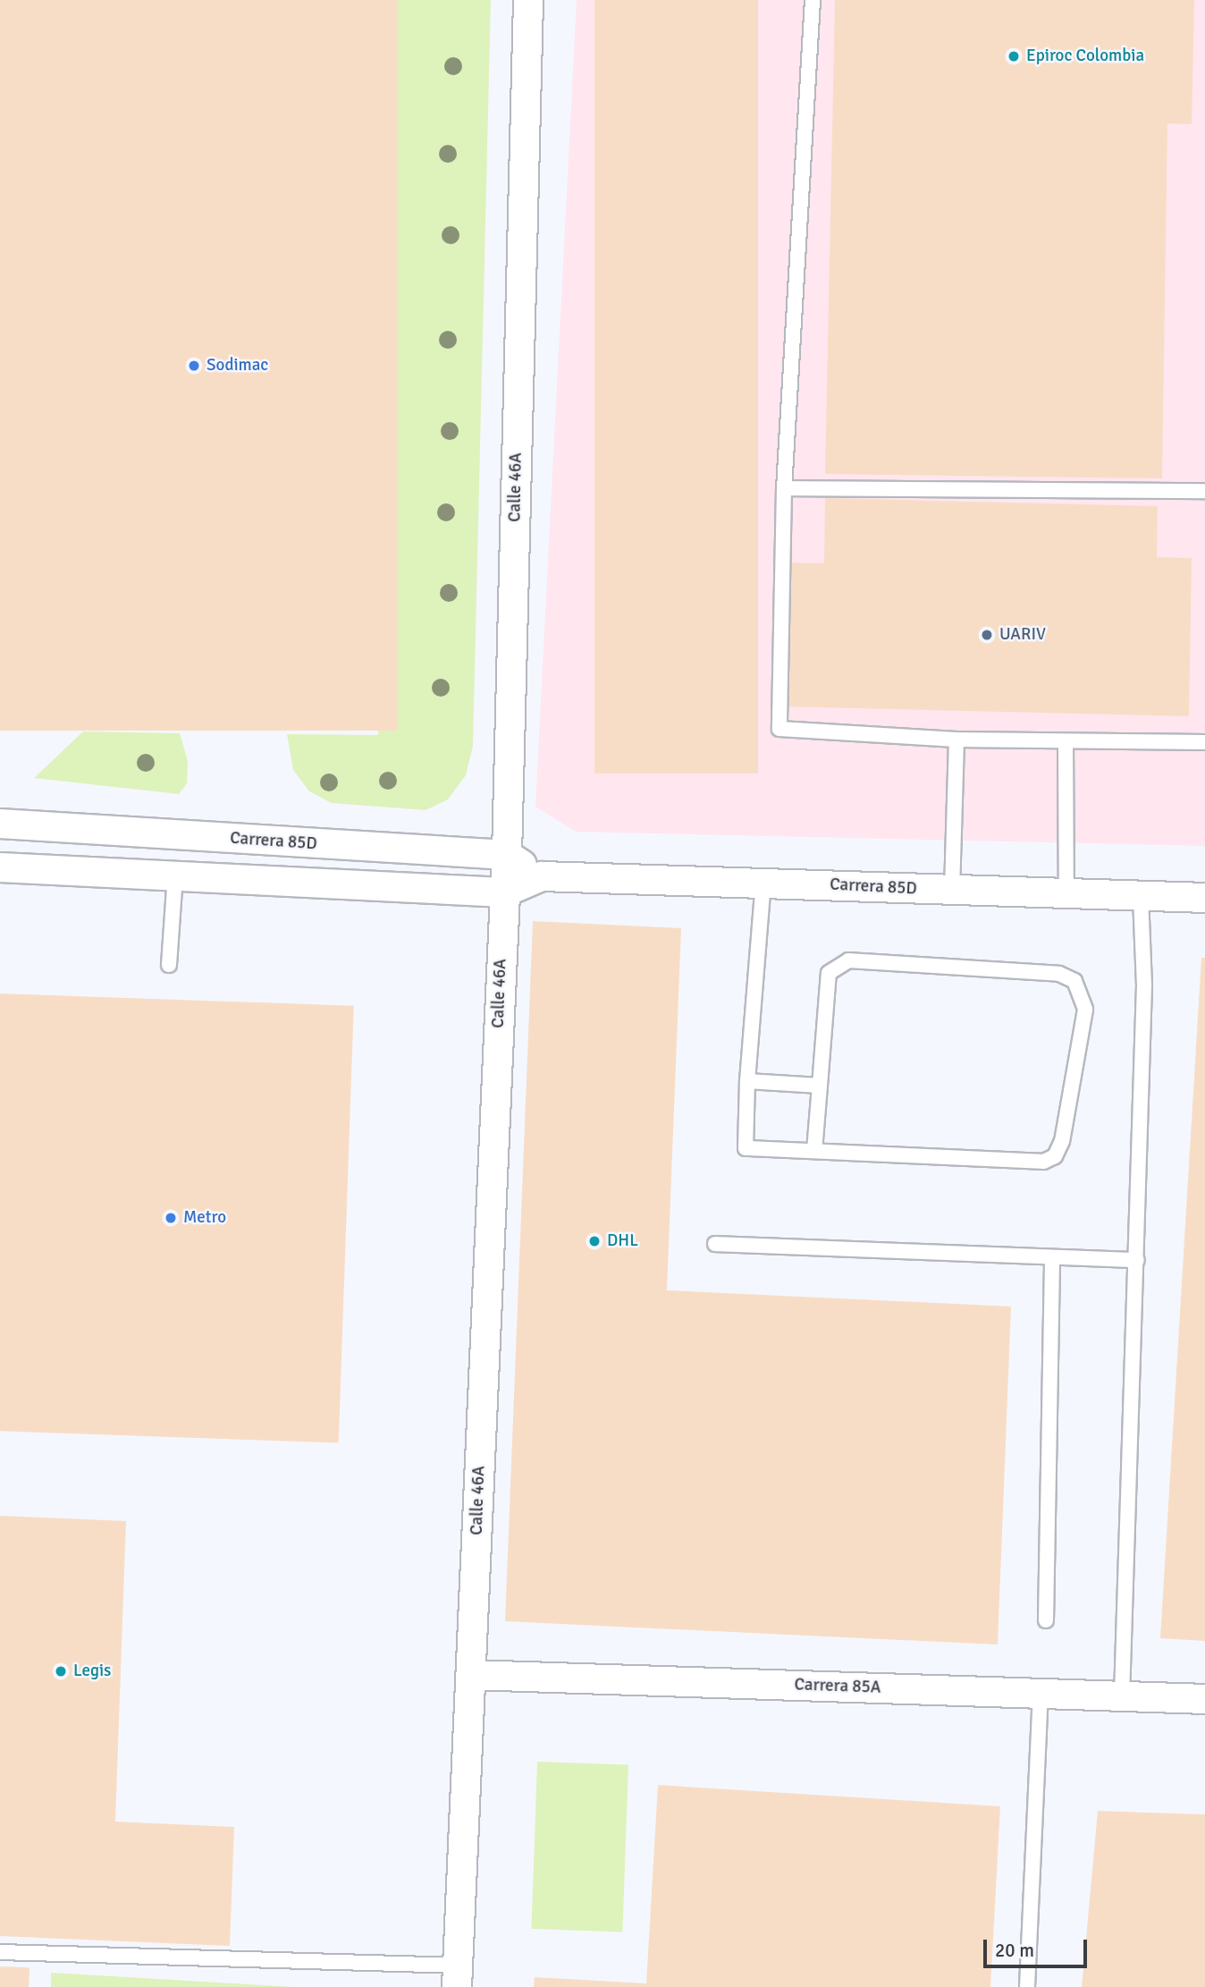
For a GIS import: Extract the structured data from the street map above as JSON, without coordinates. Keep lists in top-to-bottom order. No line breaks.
{"streets":{"street":["Calle 46A","Carrera 85D","Carrera 85A"]},"crossings":[["Calle 46A","Carrera 85D"],["Calle 46A","Carrera 85A"]],"places":["Epiroc Colombia","Sodimac","UARIV","Metro","DHL","Legis"],"scale_bar":"20 m"}
